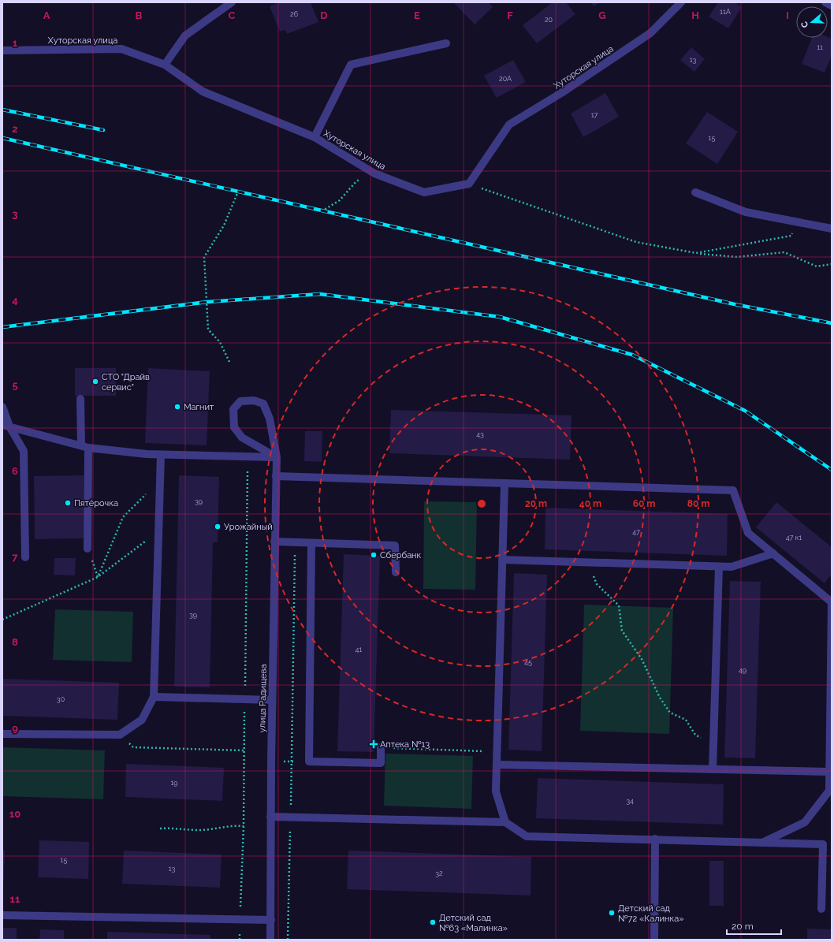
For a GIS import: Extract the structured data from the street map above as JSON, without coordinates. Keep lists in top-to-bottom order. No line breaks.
{"streets":{"street":["Хуторская улица","улица Радищева"]},"places":{"other":["СТО \"Драйв сервис\"","Магнит","Пятёрочка","Урожайный","Сбербанк","Детский сад №72 «Калинка»","Детский сад №63 «Малинка»"],"health":["Аптека №13"]},"house_numbers":["11А","26","20","11","13","20А","17","15","43","39","47","47 к1","39","41","45","49","30","19","34","15","13","32"],"scale_bar":"20 m","north":"left","grid":{"columns":["A","B","C","D","E","F","G","H","I"],"rows":["1","2","3","4","5","6","7","8","9","10","11"]},"rings":["20 m","40 m","60 m","80 m"]}
